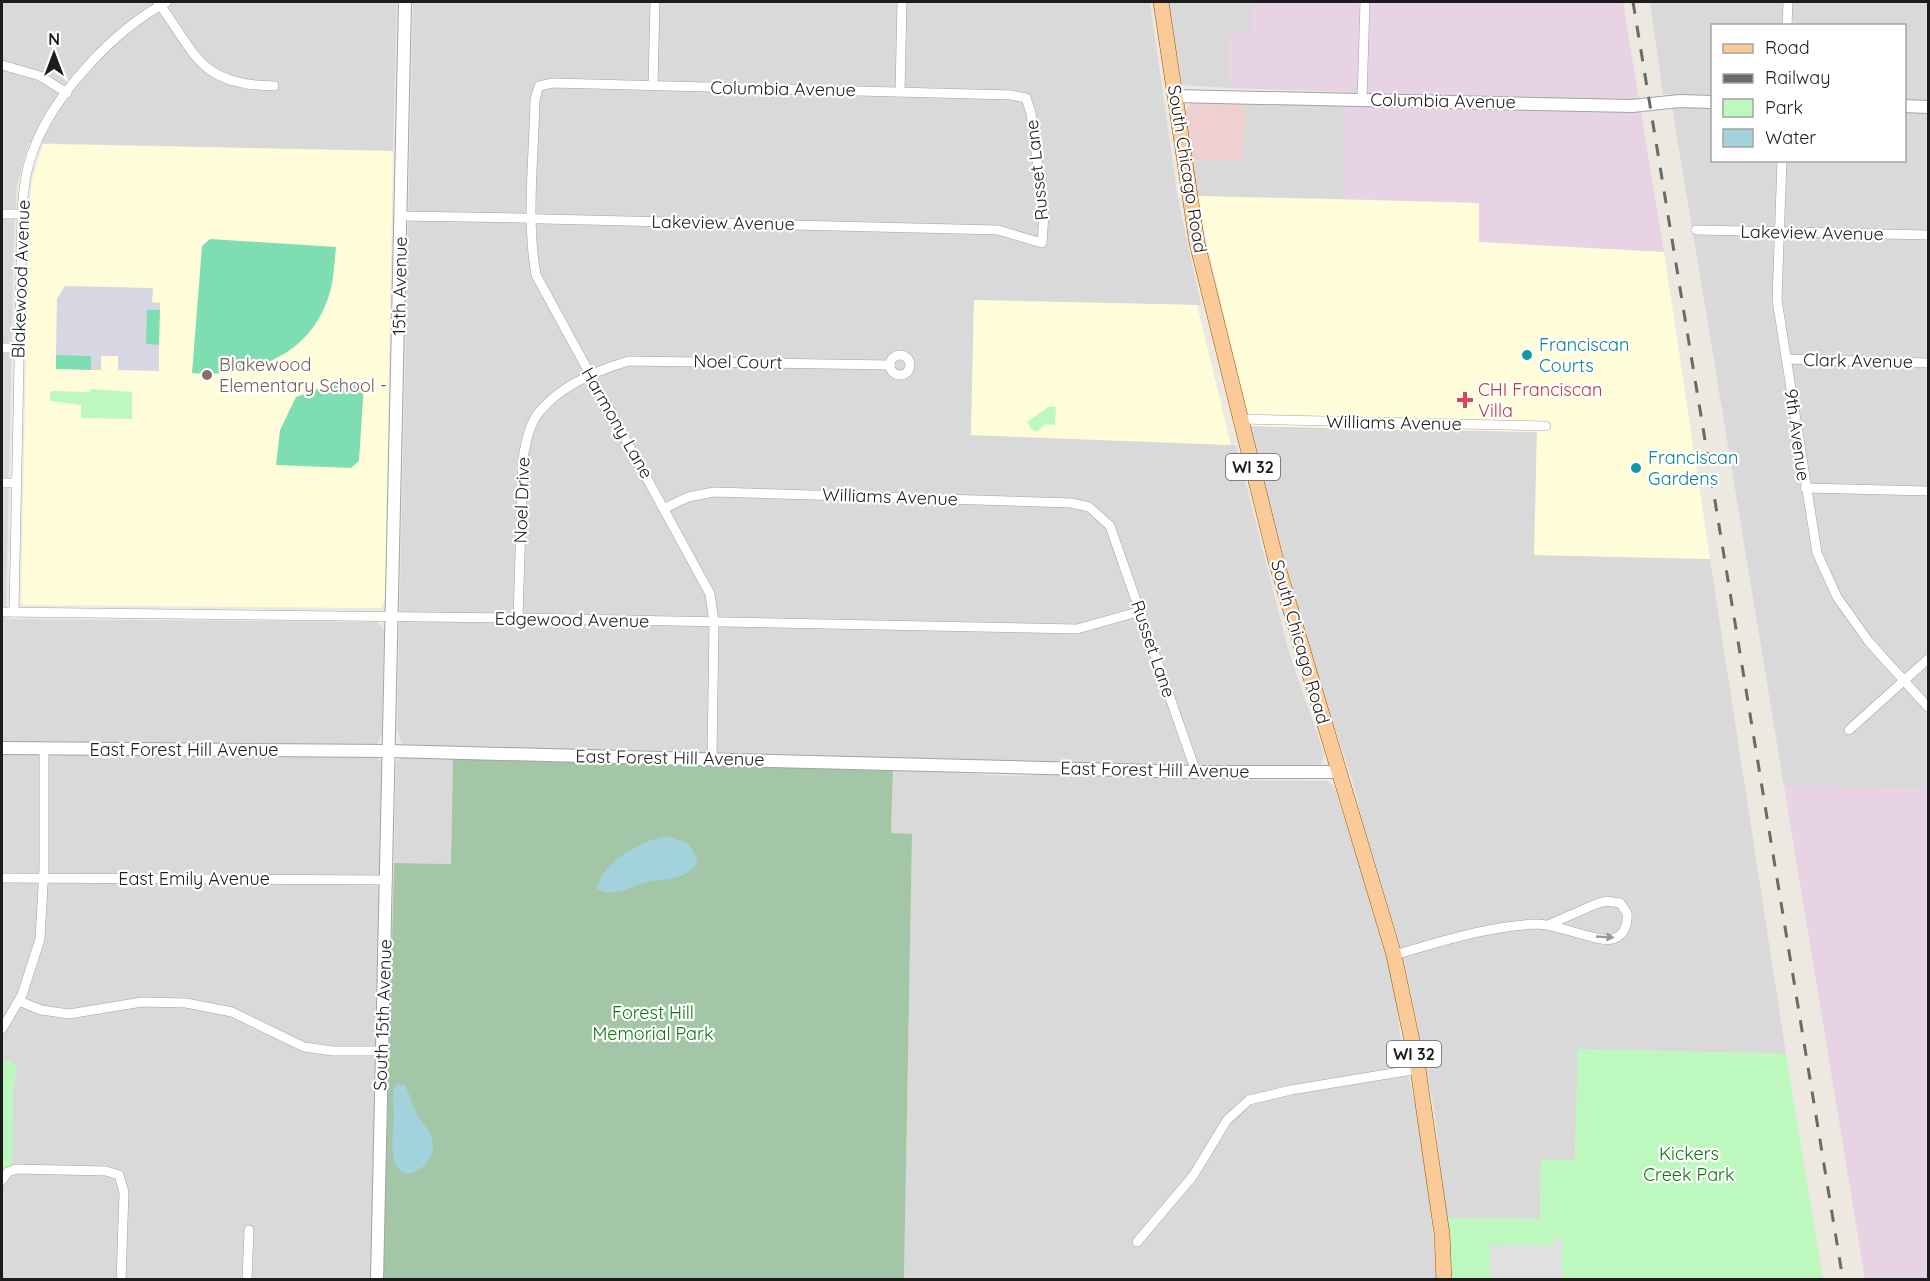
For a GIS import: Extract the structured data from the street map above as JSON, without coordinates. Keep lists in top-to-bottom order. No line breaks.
{"streets":{"main road":["South Chicago Road","WI 32"],"street":["Columbia Avenue","Russet Lane","Lakeview Avenue","Blakewood Avenue","15th Avenue","Clark Avenue","Noel Court","Harmony Lane","Williams Avenue","9th Avenue","Noel Drive","Edgewood Avenue","East Forest Hill Avenue","East Emily Avenue","South 15th Avenue"]},"crossings":[["Columbia Avenue","South Chicago Road"],["Columbia Avenue","Russet Lane"],["Columbia Avenue","Harmony Lane"],["South Chicago Road","Williams Avenue"],["South Chicago Road","East Forest Hill Avenue"],["Russet Lane","Lakeview Avenue"],["Russet Lane","Williams Avenue"],["Russet Lane","Edgewood Avenue"],["Russet Lane","East Forest Hill Avenue"],["Lakeview Avenue","15th Avenue"],["Lakeview Avenue","Harmony Lane"],["Lakeview Avenue","9th Avenue"],["Blakewood Avenue","Edgewood Avenue"],["15th Avenue","Edgewood Avenue"],["15th Avenue","East Forest Hill Avenue"],["15th Avenue","South 15th Avenue"],["Clark Avenue","9th Avenue"],["Noel Court","Harmony Lane"],["Noel Court","Noel Drive"],["Harmony Lane","Williams Avenue"],["Harmony Lane","Noel Drive"],["Harmony Lane","Edgewood Avenue"],["Harmony Lane","East Forest Hill Avenue"],["Noel Drive","Edgewood Avenue"],["East Forest Hill Avenue","South 15th Avenue"],["East Emily Avenue","South 15th Avenue"]],"parks":["Forest Hill Memorial Park","Kickers Creek Park"],"places":{"other":["Franciscan Courts","Blakewood Elementary School -","Franciscan Gardens"],"health":["CHI Franciscan Villa"]},"legend":["Road","Railway","Park","Water"],"north":"top"}
